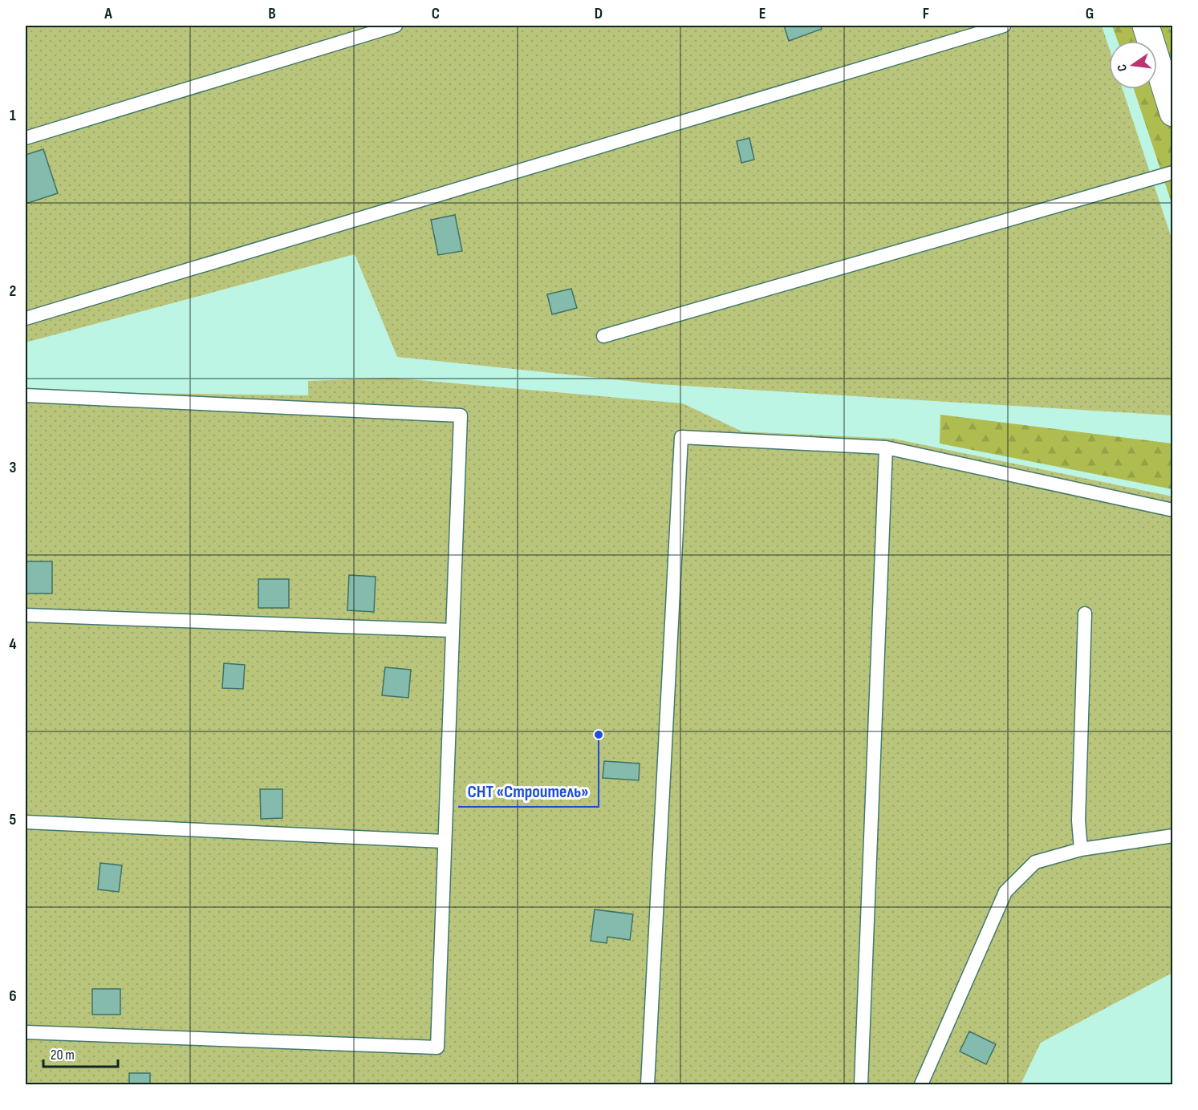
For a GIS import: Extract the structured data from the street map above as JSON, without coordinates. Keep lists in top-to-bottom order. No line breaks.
{"places":["СНТ «Строитель»"],"scale_bar":"20 m","north":"left","grid":{"columns":["A","B","C","D","E","F","G"],"rows":["1","2","3","4","5","6"]}}
